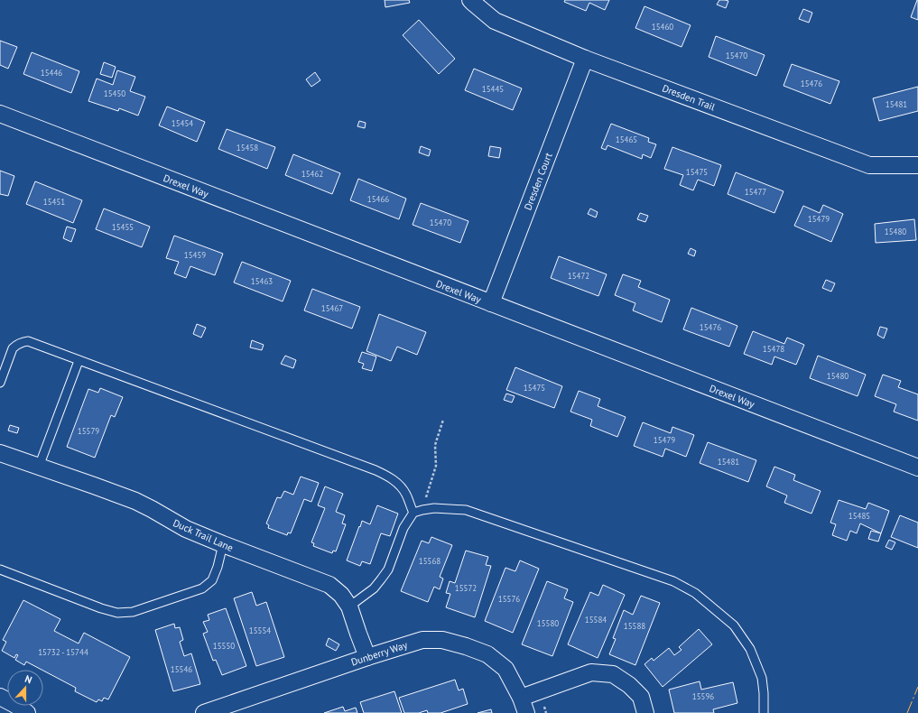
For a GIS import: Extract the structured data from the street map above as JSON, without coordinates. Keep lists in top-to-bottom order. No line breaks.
{"streets":{"street":["Dresden Trail","Dresden Court","Drexel Way","Duck Trail Lane","Dunberry Way"]},"crossings":[["Dresden Trail","Dresden Court"],["Dresden Court","Drexel Way"],["Duck Trail Lane","Dunberry Way"]],"house_numbers":["15460","15470","15446","15476","15445","15450","15481","15454","15465","15458","15475","15462","15477","15466","15451","15479","15470","15455","15480","15459","15472","15463","15467","15476","15478","15480","15475","15579","15479","15481","15485","15568","15572","15576","15584","15580","15588","15554","15550","15732 - 15744","15546","15596"],"north":"top"}
